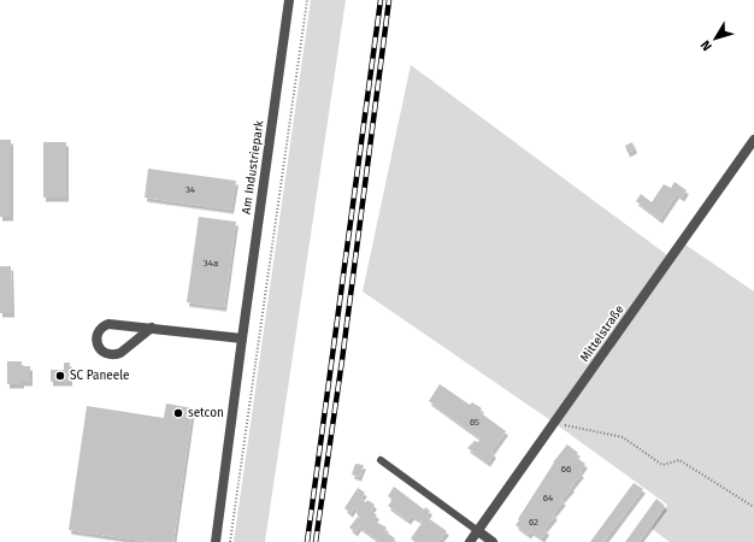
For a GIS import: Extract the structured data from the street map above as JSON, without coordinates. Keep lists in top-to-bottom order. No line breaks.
{"streets":{"street":["Am Industriepark","Mittelstraße"]},"places":["SC Paneele","setcon"],"house_numbers":["34","34a","65","66","64","62"],"north":"bottom left"}
